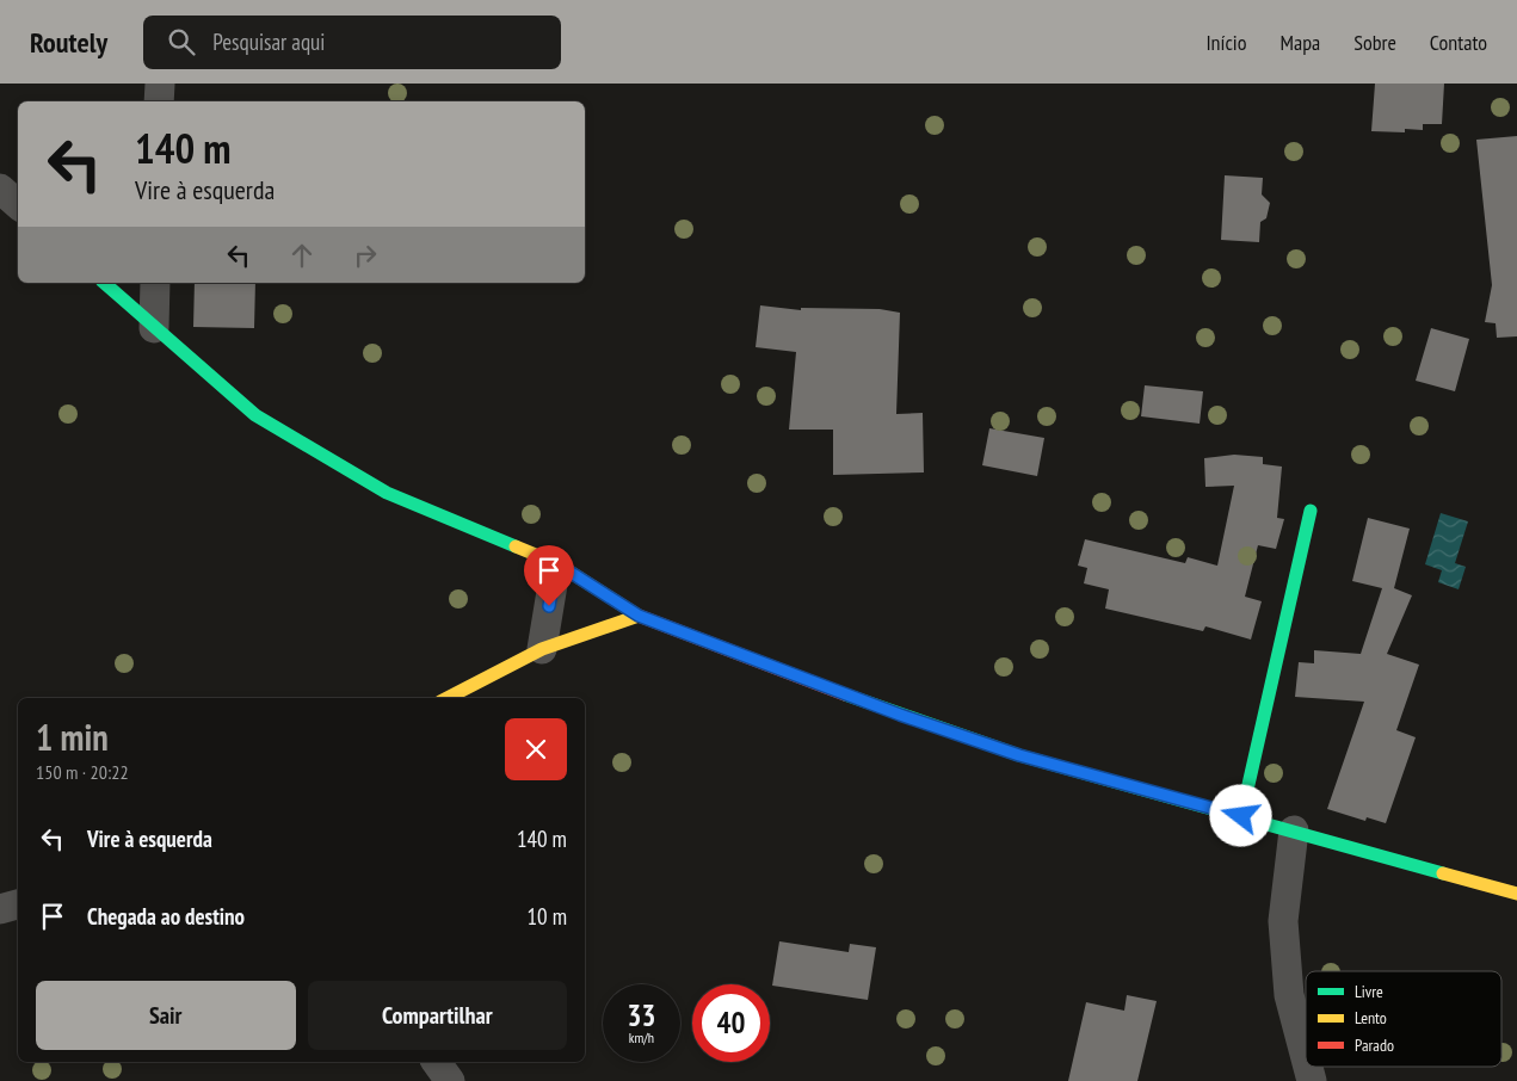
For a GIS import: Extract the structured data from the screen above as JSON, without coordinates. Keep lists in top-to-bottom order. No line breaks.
{"legend":["Livre","Lento","Parado"],"page":{"header":"Routely","search":"Pesquisar aqui","nav":["Início","Mapa","Sobre","Contato"],"turn":["140 m","Vire à esquerda"],"heading":["1 min","150 m · 20:22"],"list":[{"name":"Vire à esquerda","value":"140 m"},{"name":"Chegada ao destino","value":"10 m"}],"buttons":["Sair","Compartilhar"],"speed":"33 km/h","limit":"40"}}
